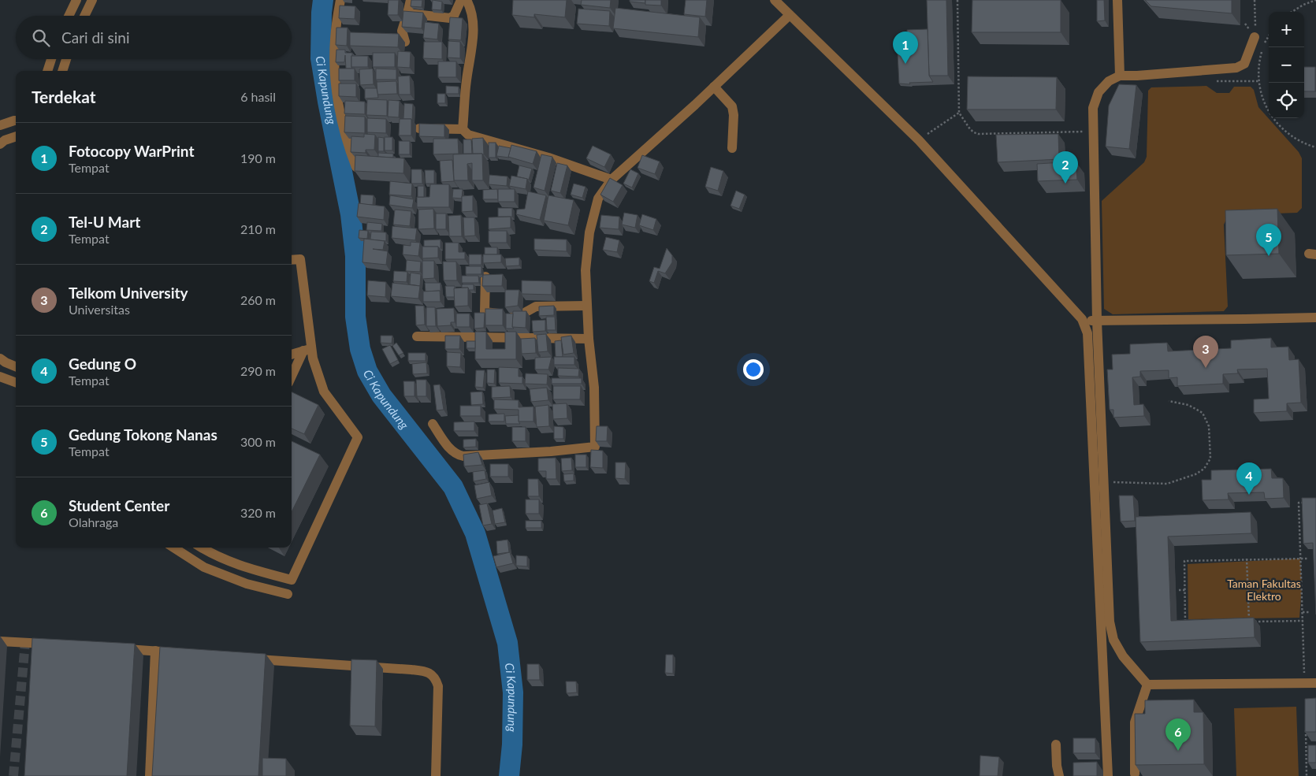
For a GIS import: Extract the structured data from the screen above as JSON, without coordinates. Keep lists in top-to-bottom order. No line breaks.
{"water":["Ci Kapundung"],"parks":["Taman Fakultas Elektro"],"page":{"map_buttons":["+","−"],"search":"Cari di sini","pins":["1","2","5","3","4","6"],"heading":["Terdekat","6 hasil"],"list":[{"mark":"1","name":"Fotocopy WarPrint","note":"Tempat","value":"190 m"},{"mark":"2","name":"Tel-U Mart","note":"Tempat","value":"210 m"},{"mark":"3","name":"Telkom University","note":"Universitas","value":"260 m"},{"mark":"4","name":"Gedung O","note":"Tempat","value":"290 m"},{"mark":"5","name":"Gedung Tokong Nanas","note":"Tempat","value":"300 m"},{"mark":"6","name":"Student Center","note":"Olahraga","value":"320 m"}]}}
